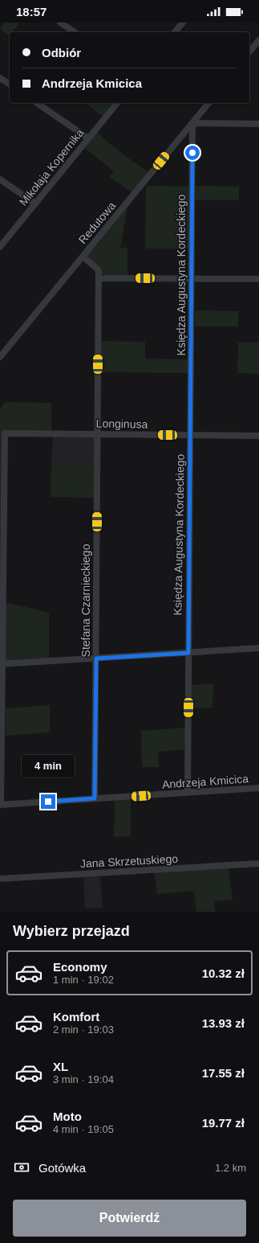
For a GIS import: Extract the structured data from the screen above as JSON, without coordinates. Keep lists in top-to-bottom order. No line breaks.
{"streets":{"street":["Mikołaja Kopernika","Redutowa","Księdza Augustyna Kordeckiego","Longinusa","Stefana Czarnieckiego","Andrzeja Kmicica","Jana Skrzetuskiego"]},"crossings":[["Redutowa","Księdza Augustyna Kordeckiego"],["Redutowa","Stefana Czarnieckiego"],["Księdza Augustyna Kordeckiego","Longinusa"],["Księdza Augustyna Kordeckiego","Andrzeja Kmicica"],["Longinusa","Stefana Czarnieckiego"],["Stefana Czarnieckiego","Andrzeja Kmicica"]],"page":{"status":"18:57","banner":["Odbiór","Andrzeja Kmicica"],"bubble":"4 min","heading":"Wybierz przejazd","list":[{"name":"Economy","note":"1 min · 19:02","value":"10.32 zł"},{"name":"Komfort","note":"2 min · 19:03","value":"13.93 zł"},{"name":"XL","note":"3 min · 19:04","value":"17.55 zł"},{"name":"Moto","note":"4 min · 19:05","value":"19.77 zł"}],"pay":["Gotówka","1.2 km"],"buttons":"Potwierdź"}}
